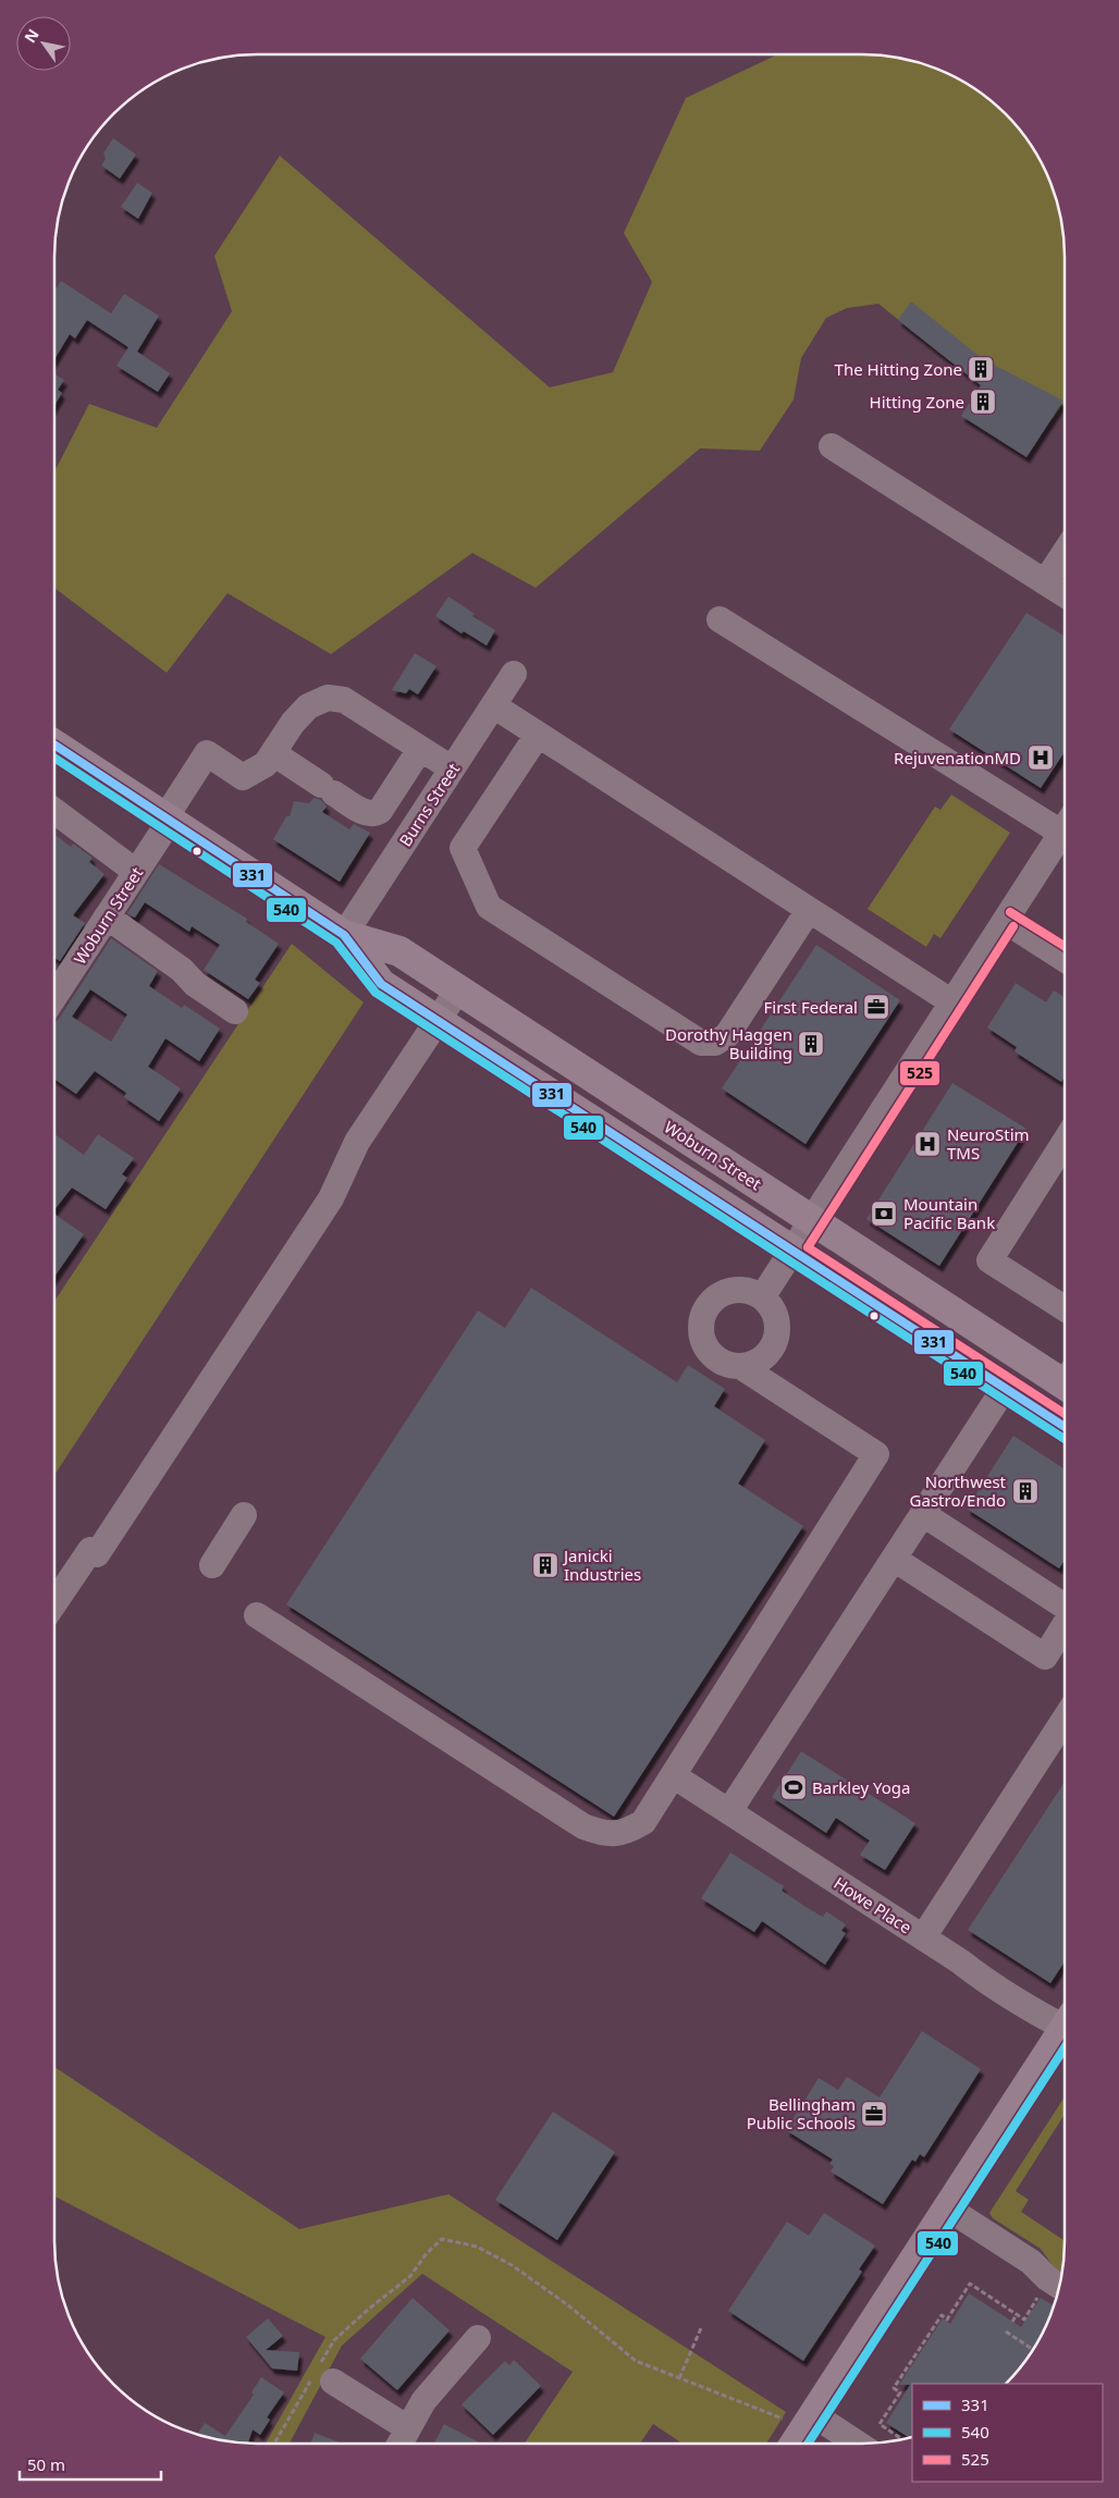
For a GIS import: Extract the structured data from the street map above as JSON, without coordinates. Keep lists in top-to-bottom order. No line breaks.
{"streets":{"main road":["Woburn Street"],"street":["Burns Street","Howe Place"]},"crossings":[["Burns Street","Woburn Street"]],"places":{"building":["The Hitting Zone","Hitting Zone","Dorothy Haggen Building","Northwest Gastro/Endo","Janicki Industries"],"hospital":["RejuvenationMD","NeuroStim TMS"],"office":["First Federal","Bellingham Public Schools"],"bank":["Mountain Pacific Bank"],"sports":["Barkley Yoga"]},"lines":["transit line 331","transit line 540","transit line 525"],"legend":["331","540","525"],"scale_bar":"50 m","north":"top left"}
